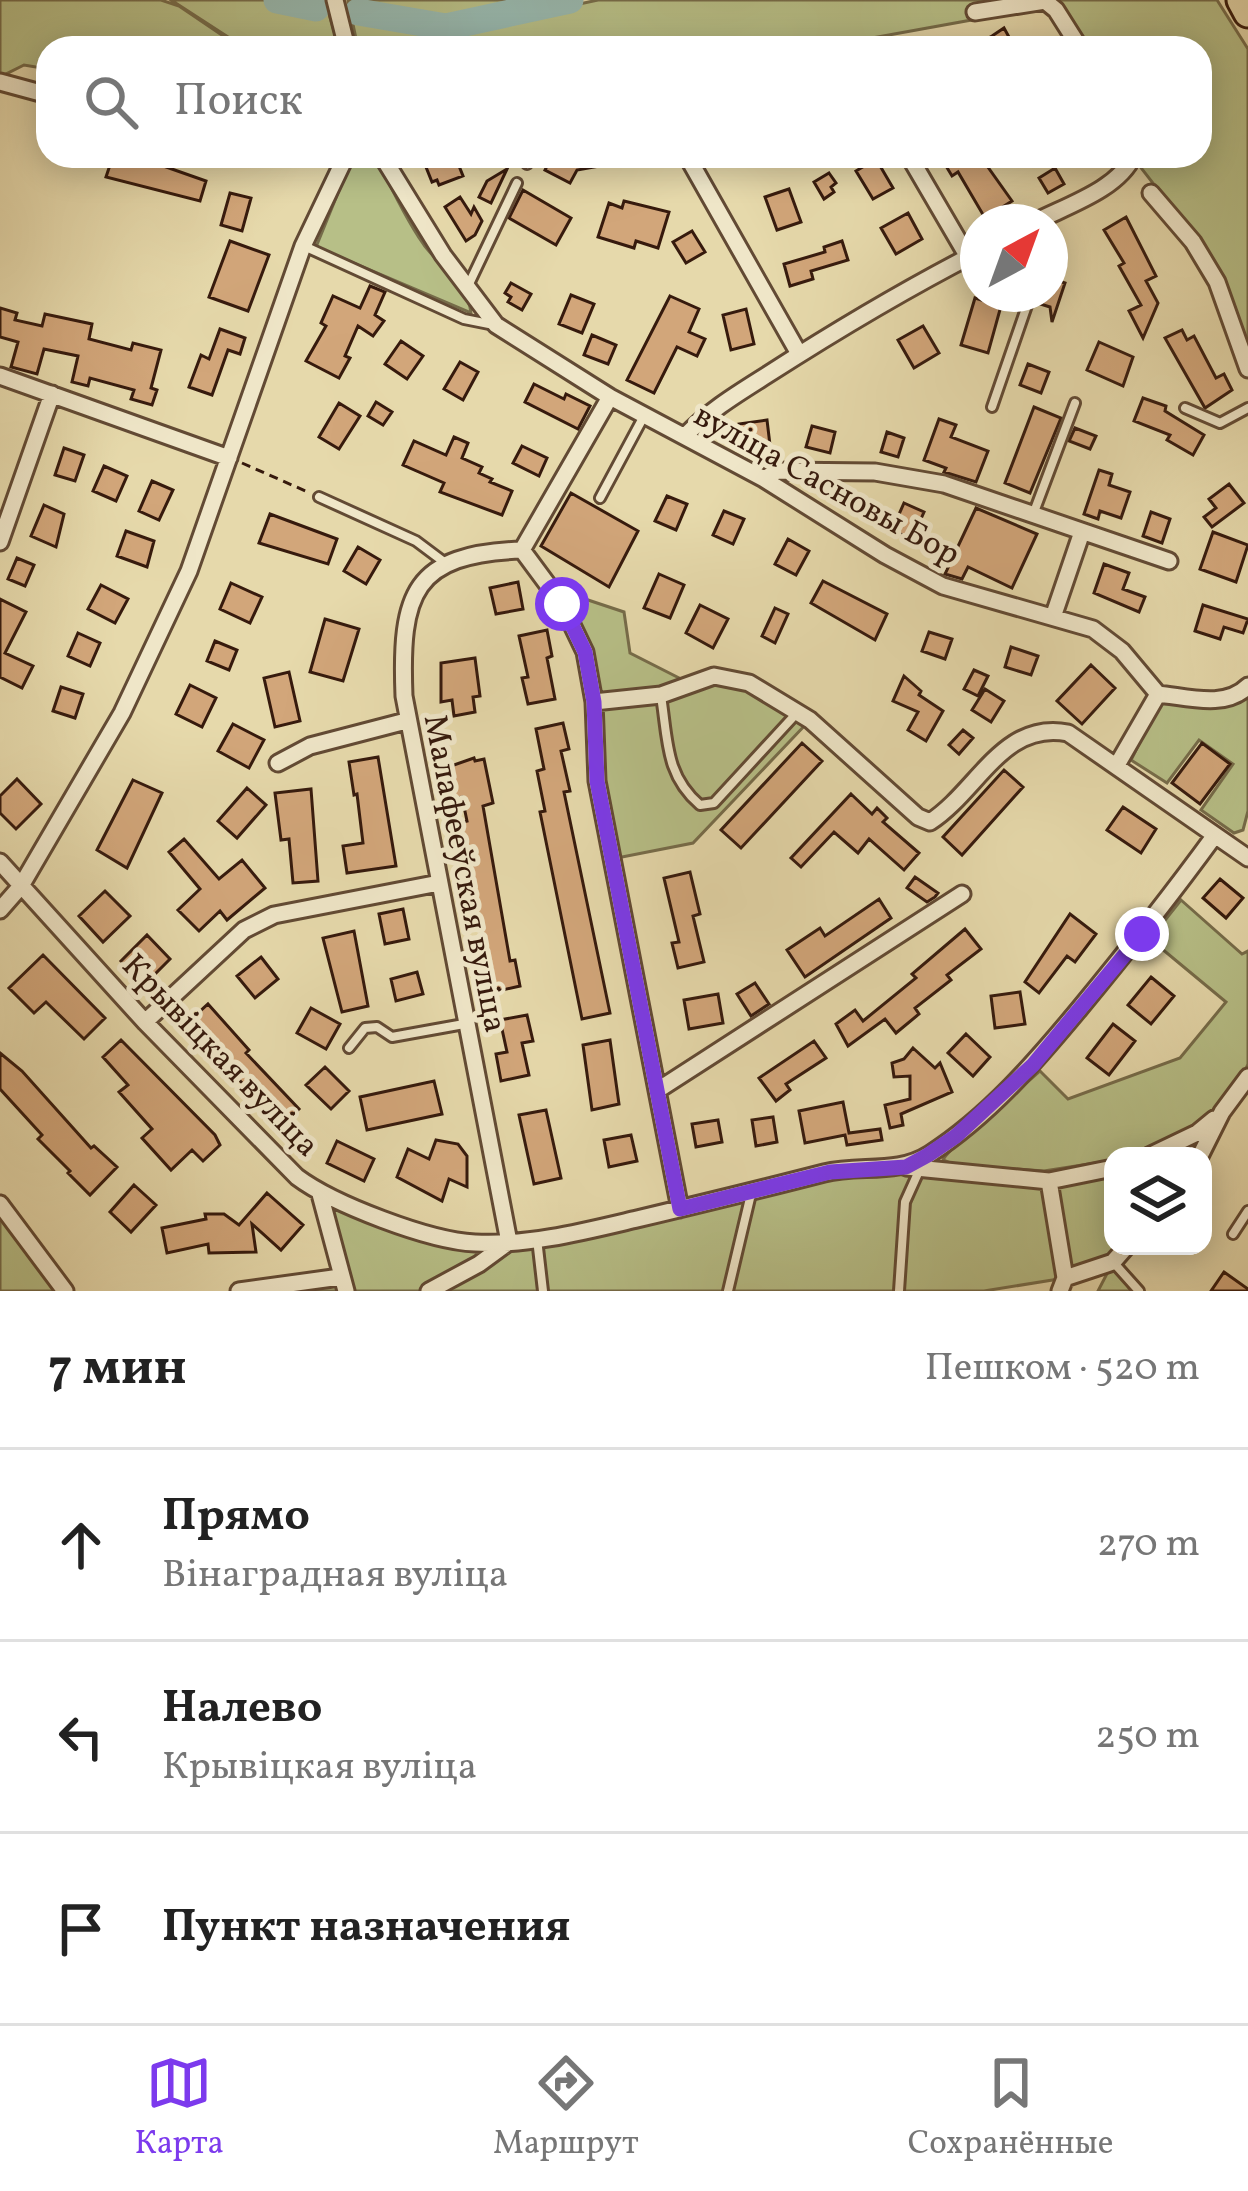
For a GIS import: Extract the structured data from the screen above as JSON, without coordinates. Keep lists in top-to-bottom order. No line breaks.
{"streets":{"street":["вуліца Сасновы Бор","Малафееўская вуліца","Крывіцкая вуліца"]},"crossings":[["Малафееўская вуліца","Крывіцкая вуліца"]],"north":"top right","page":{"search":"Поиск","heading":["7 мин","Пешком · 520 m"],"list":[["Прямо","Вінаградная вуліца","270 m"],["Налево","Крывіцкая вуліца","250 m"],"Пункт назначения"],"nav":["Карта","Маршрут","Сохранённые"]}}
